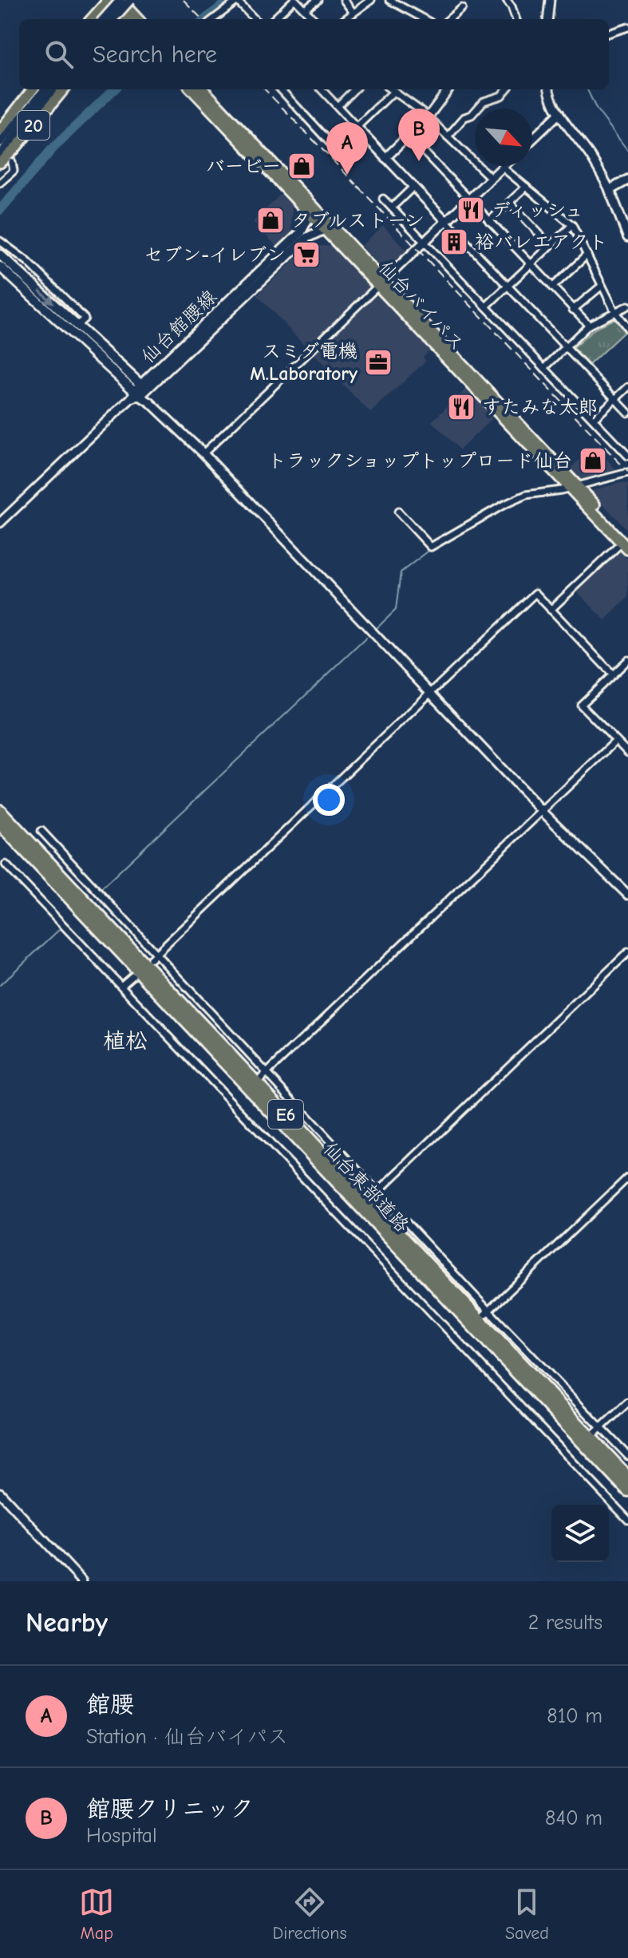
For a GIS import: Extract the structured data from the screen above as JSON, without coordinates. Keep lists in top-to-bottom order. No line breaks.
{"streets":{"highway":["仙台バイパス","E6","仙台東部道路"],"main road":["20","仙台館腰線"]},"crossings":[["仙台バイパス","仙台館腰線"]],"districts":["植松"],"places":{"shop":["バービー","タブルストーン","トラックショップトップロード仙台"],"restaurant":["ディッシュ","すたみな太郎"],"building":["裕バレエアクト"],"supermarket":["セブン-イレブン"],"office":["スミダ電機 M.Laboratory"]},"north":"bottom right","page":{"search":"Search here","pins":["B","A"],"heading":["Nearby","2 results"],"list":[{"mark":"A","name":"館腰","note":"Station · 仙台バイパス","value":"810 m"},{"mark":"B","name":"館腰クリニック","note":"Hospital","value":"840 m"}],"nav":["Map","Directions","Saved"]}}
